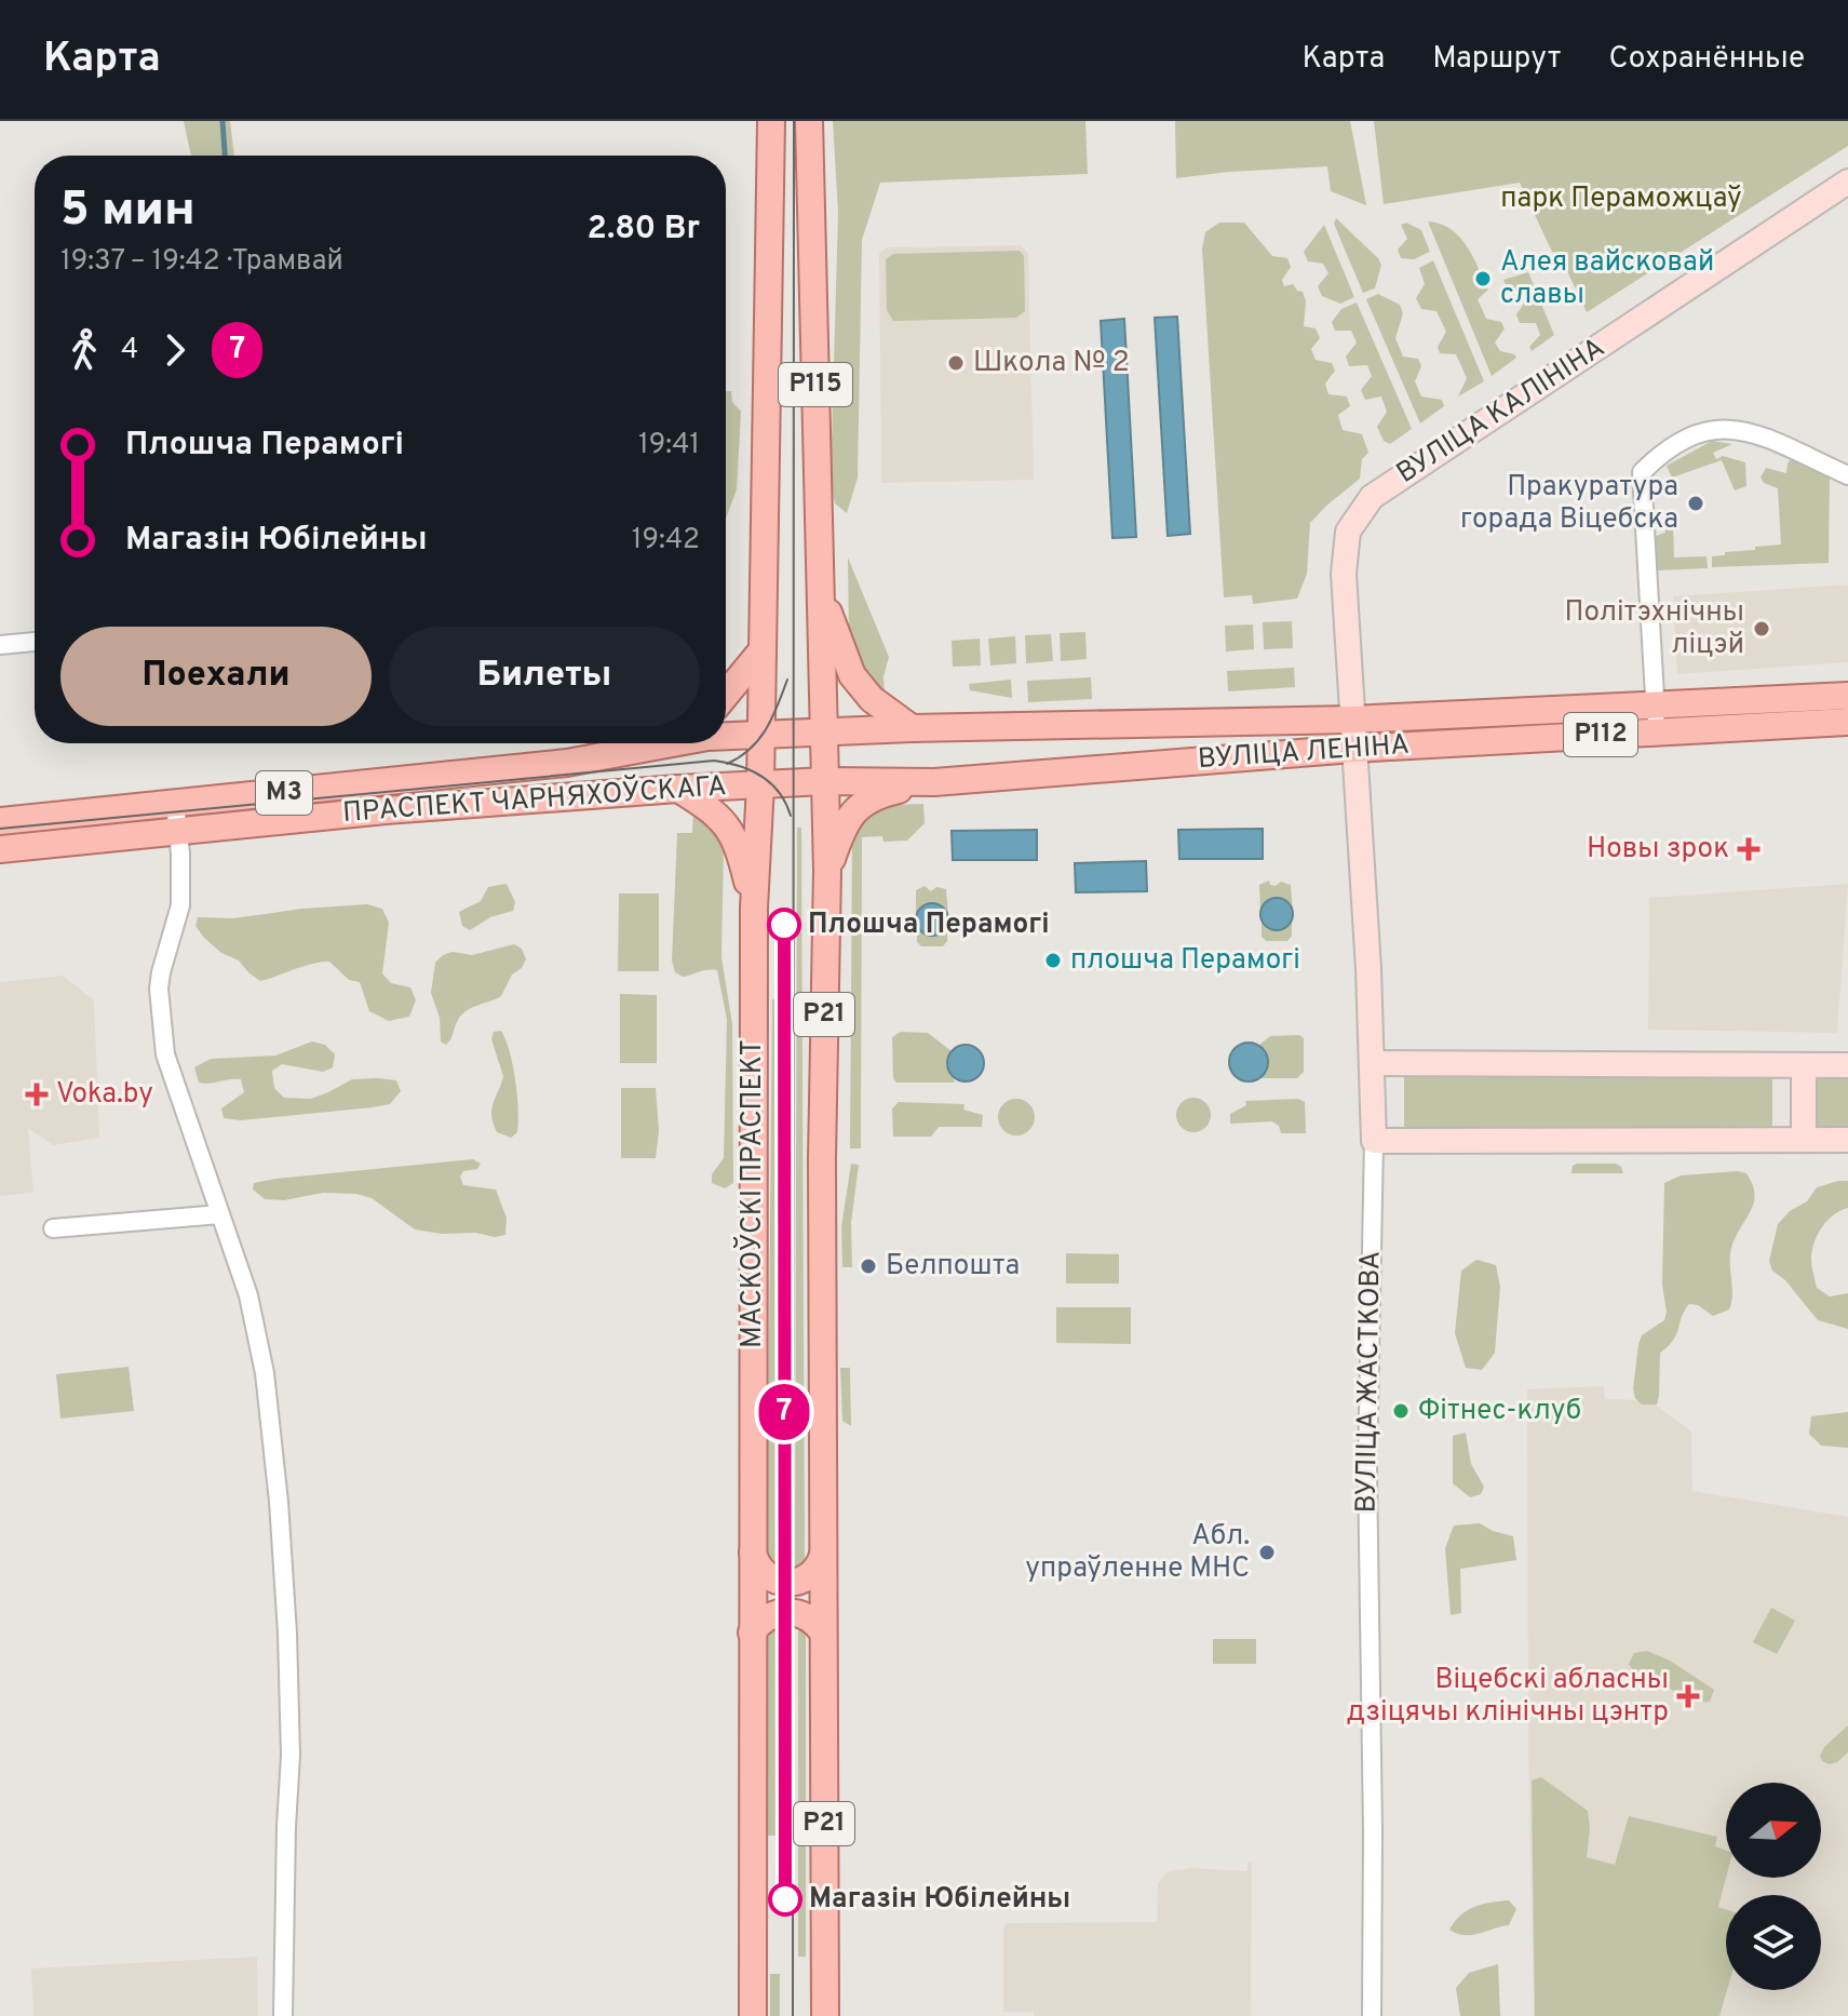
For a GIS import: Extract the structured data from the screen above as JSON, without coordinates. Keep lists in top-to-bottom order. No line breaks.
{"streets":{"main road":["Р115","Р112","ВУЛІЦА ЛЕНІНА","М3","ПРАСПЕКТ ЧАРНЯХОЎСКАГА","Р21","МАСКОЎСКІ ПРАСПЕКТ"],"street":["ВУЛІЦА КАЛІНІНА","ВУЛІЦА ЖАСТКОВА"]},"crossings":[["Р115","ВУЛІЦА ЛЕНІНА"],["Р115","ПРАСПЕКТ ЧАРНЯХОЎСКАГА"],["Р115","Р21"],["Р115","МАСКОЎСКІ ПРАСПЕКТ"],["ВУЛІЦА КАЛІНІНА","ВУЛІЦА ЛЕНІНА"],["ВУЛІЦА КАЛІНІНА","ВУЛІЦА ЖАСТКОВА"],["ВУЛІЦА ЛЕНІНА","ПРАСПЕКТ ЧАРНЯХОЎСКАГА"],["ВУЛІЦА ЛЕНІНА","Р21"],["ВУЛІЦА ЛЕНІНА","МАСКОЎСКІ ПРАСПЕКТ"],["ВУЛІЦА ЛЕНІНА","ВУЛІЦА ЖАСТКОВА"],["ПРАСПЕКТ ЧАРНЯХОЎСКАГА","Р21"],["ПРАСПЕКТ ЧАРНЯХОЎСКАГА","МАСКОЎСКІ ПРАСПЕКТ"]],"parks":["парк Пераможцаў"],"places":{"other":["Алея вайсковай славы","Школа № 2","Пракуратура горада Віцебска","Політэхнічны ліцэй","Плошча Перамогі","плошча Перамогі","Белпошта","Фітнес-клуб","Абл. упраўленне МНС","Магазін Юбілейны"],"health":["Новы зрок","Voka.by","Віцебскі абласны дзіцячы клінічны цэнтр"]},"lines":["tram line 7"],"north":"right","page":{"header":"Карта","nav":["Карта","Маршрут","Сохранённые"],"on_map":"7","heading":["5 мин","19:37 – 19:42 · Трамвай","2.80 Br"],"legs":["4","7"],"list":[{"name":"Плошча Перамогі","value":"19:41"},{"name":"Магазін Юбілейны","value":"19:42"}],"buttons":["Поехали","Билеты"]}}
